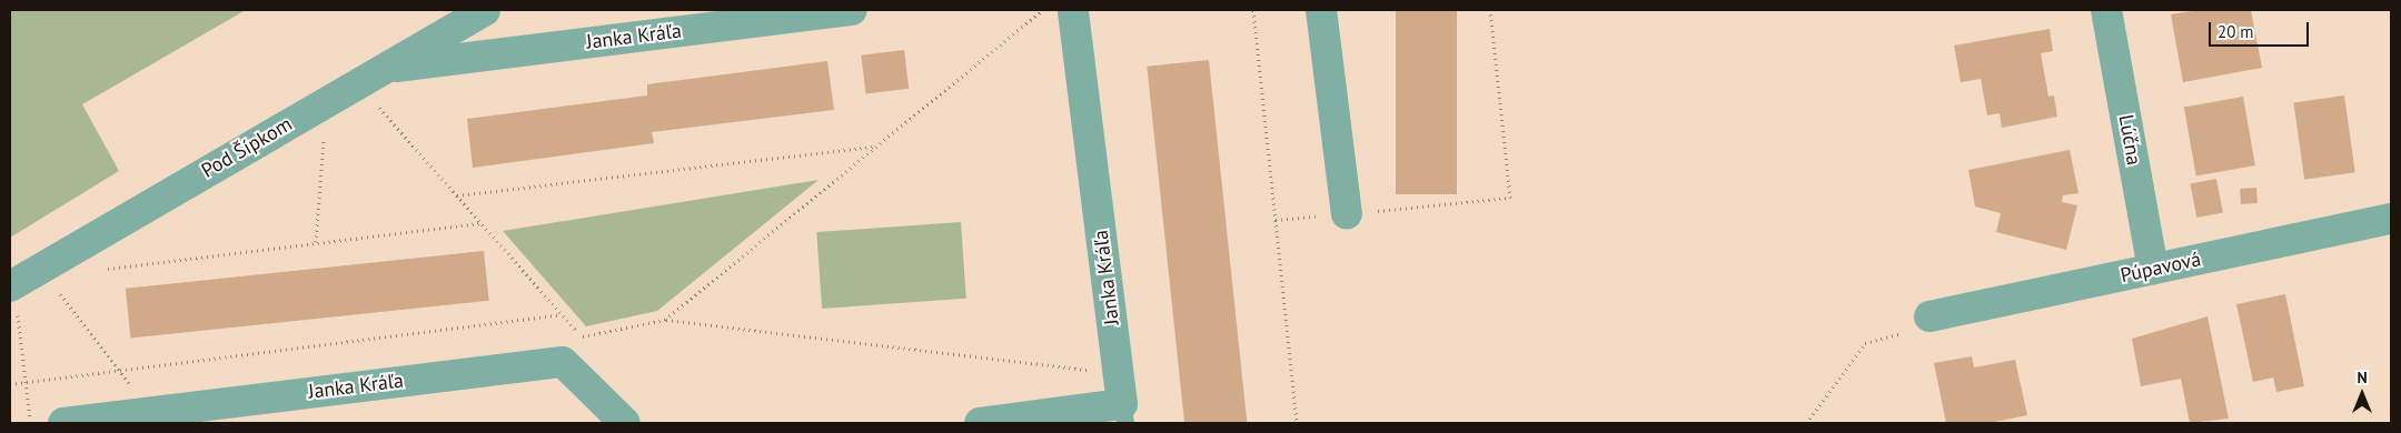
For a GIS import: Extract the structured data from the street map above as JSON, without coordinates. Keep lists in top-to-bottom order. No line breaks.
{"streets":{"street":["Janka Kráľa","Lúčna","Pod Šípkom","Púpavová"]},"crossings":[["Janka Kráľa","Pod Šípkom"],["Lúčna","Púpavová"]],"scale_bar":"20 m","north":"top"}
